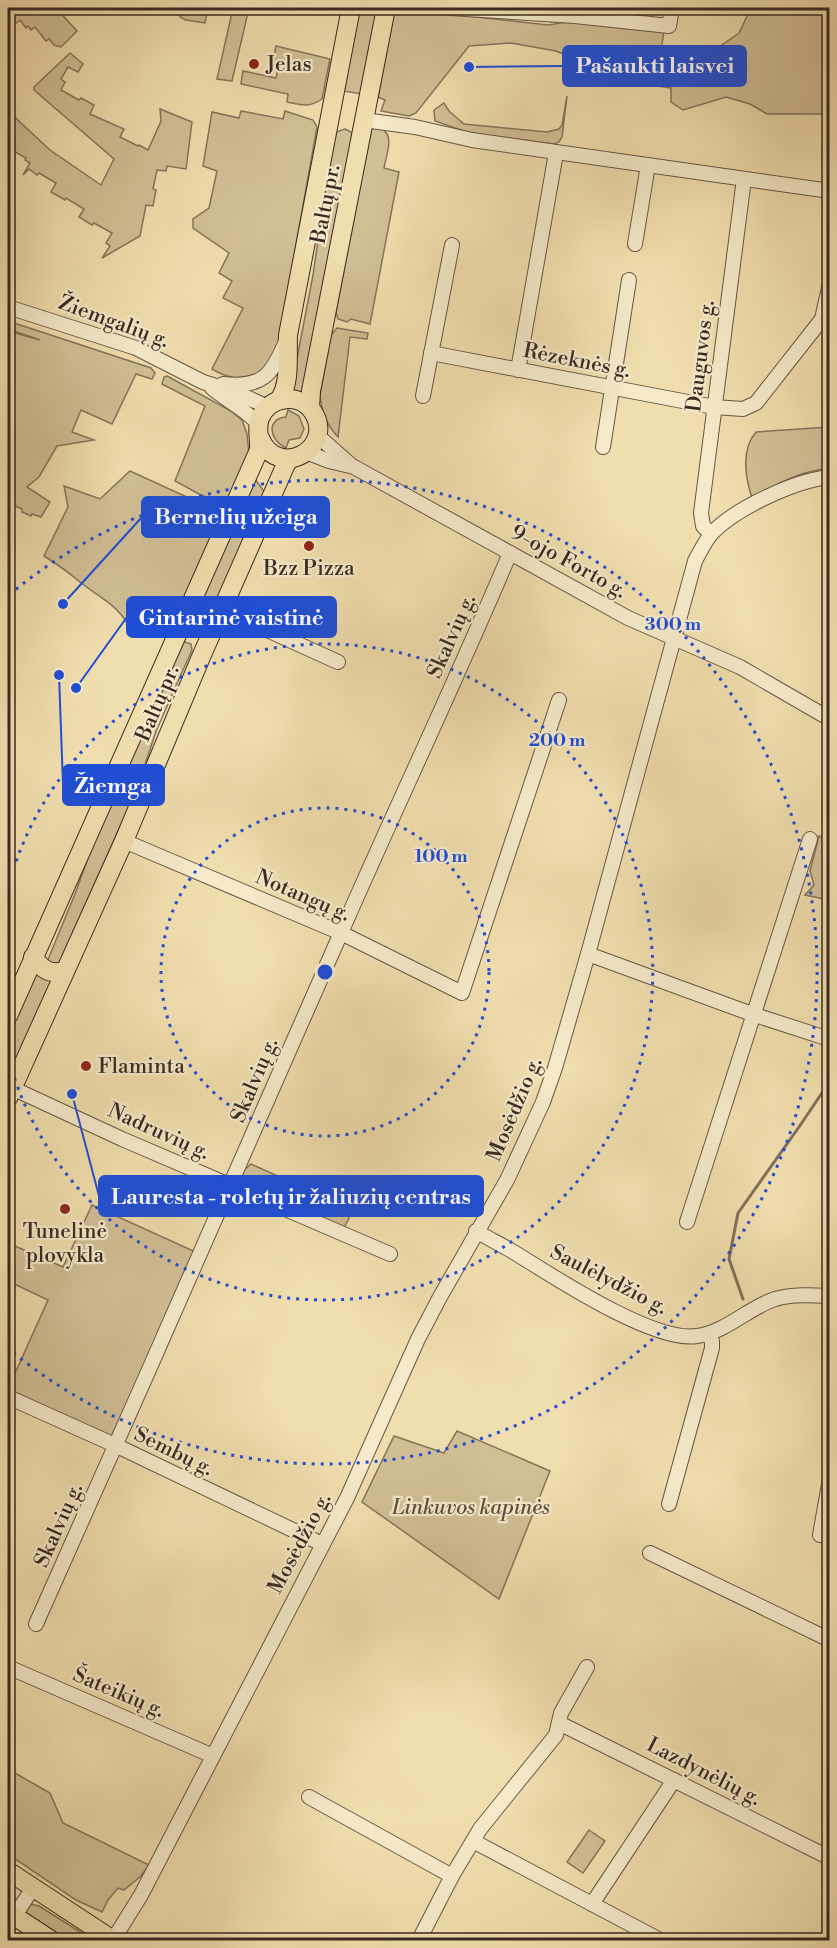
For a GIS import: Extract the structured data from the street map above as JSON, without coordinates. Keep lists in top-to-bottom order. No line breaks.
{"streets":{"main road":["Baltų pr."],"street":["Žiemgalių g.","Dauguvos g.","Rėzeknės g.","9-ojo Forto g.","Skalvių g.","Notangų g.","Mosėdžio g.","Nadruvių g.","Saulėlydžio g.","Sembų g.","Šateikių g.","Lazdynėlių g."]},"crossings":[["Baltų pr.","Žiemgalių g."],["Baltų pr.","9-ojo Forto g."],["Baltų pr.","Notangų g."],["Baltų pr.","Nadruvių g."],["Žiemgalių g.","9-ojo Forto g."],["Dauguvos g.","Rėzeknės g."],["Dauguvos g.","Mosėdžio g."],["9-ojo Forto g.","Skalvių g."],["9-ojo Forto g.","Mosėdžio g."],["Skalvių g.","Notangų g."],["Skalvių g.","Nadruvių g."],["Skalvių g.","Sembų g."],["Mosėdžio g.","Saulėlydžio g."],["Mosėdžio g.","Sembų g."],["Mosėdžio g.","Šateikių g."]],"parks":["Linkuvos kapinės"],"places":["Jelas","Pašaukti laisvei","Bzz Pizza","Bernelių užeiga","Žiemga","Gintarinė vaistinė","Flaminta","Lauresta - roletų ir žaliuzių centras","Tunelinė plovykla"],"rings":["300 m","200 m","100 m"]}
